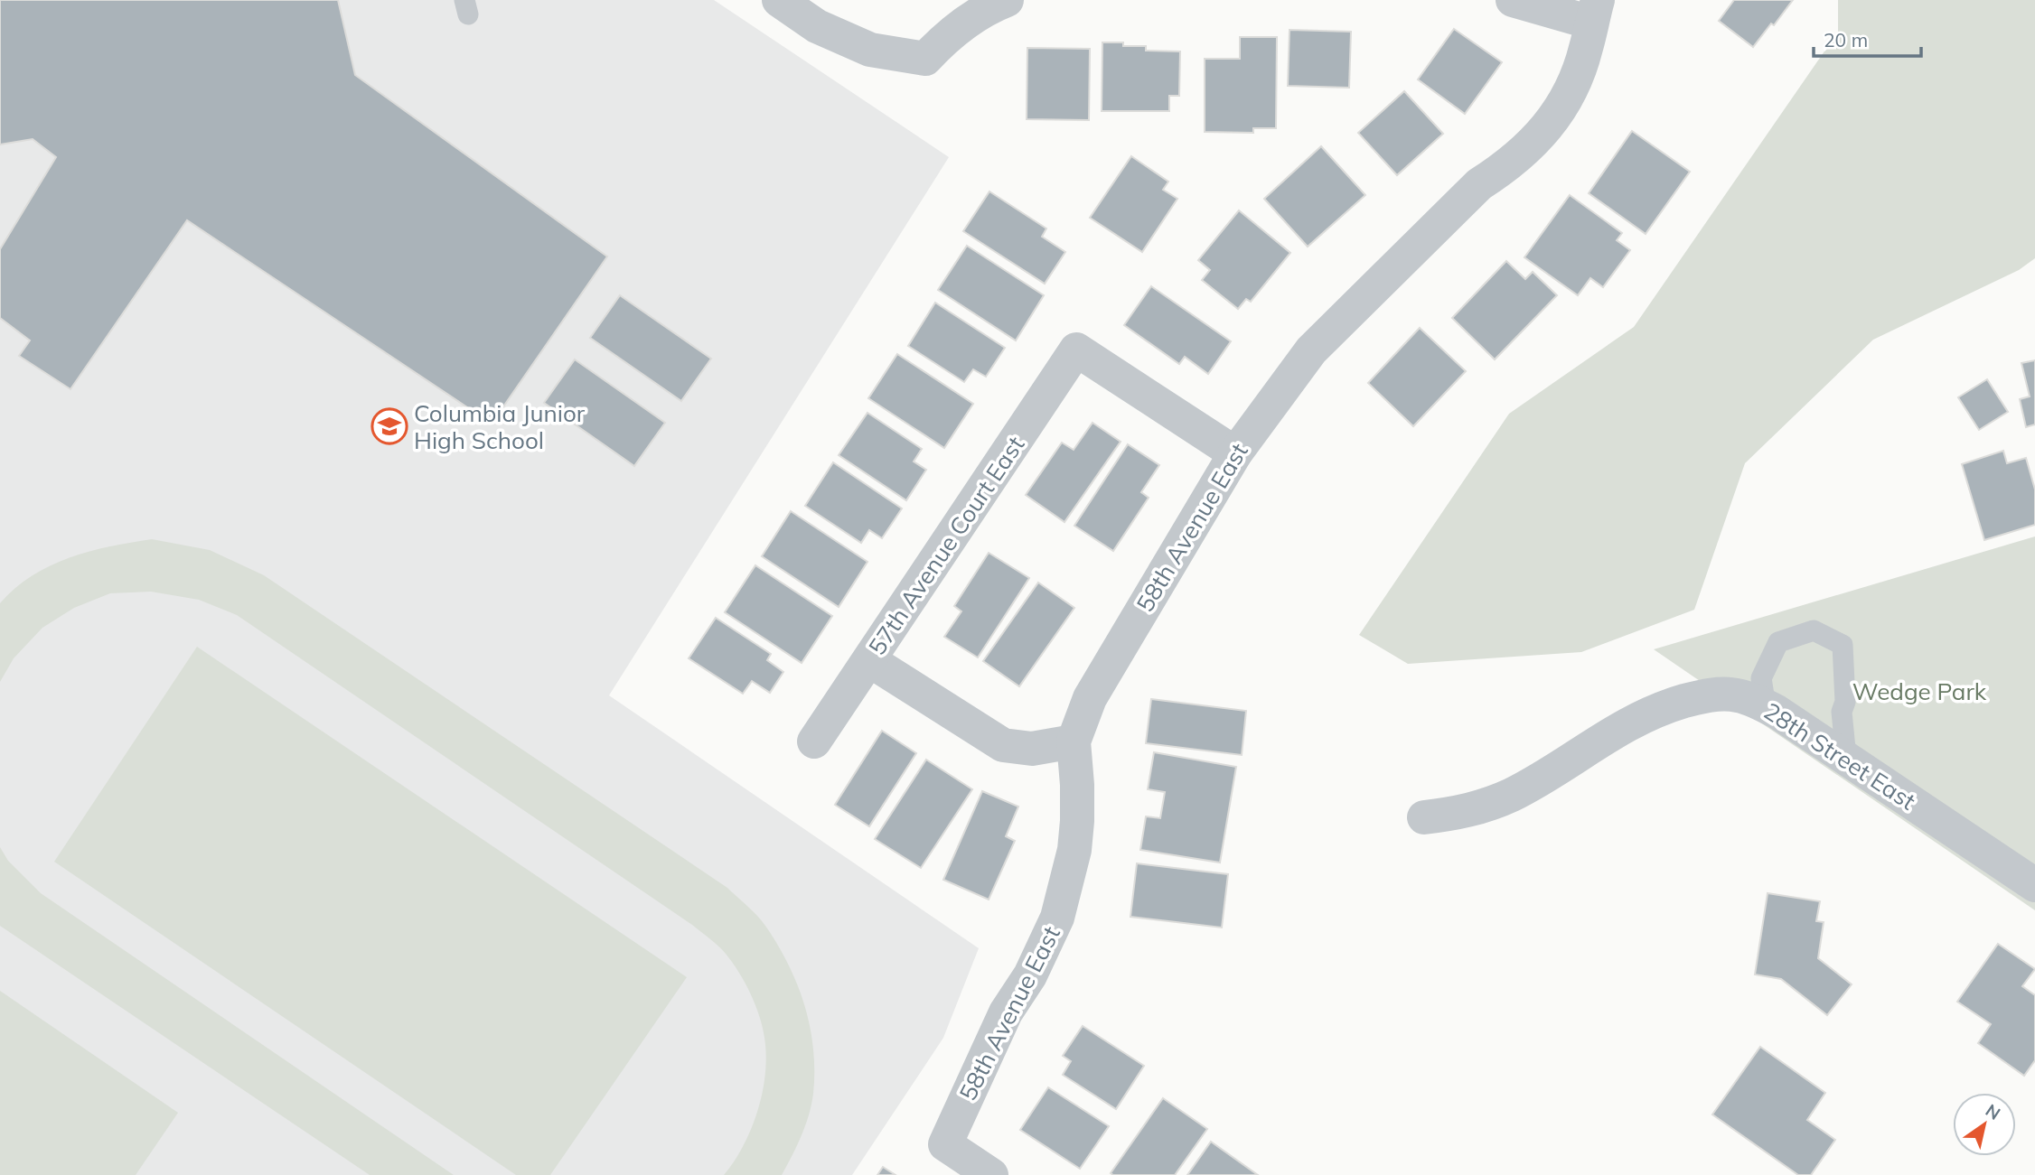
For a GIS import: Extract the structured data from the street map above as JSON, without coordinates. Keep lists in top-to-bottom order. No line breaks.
{"streets":{"street":["58th Avenue East","57th Avenue Court East","28th Street East"]},"crossings":[["58th Avenue East","57th Avenue Court East"]],"parks":["Wedge Park"],"places":{"school or university":["Columbia Junior High School"]},"scale_bar":"20 m","north":"top right"}
